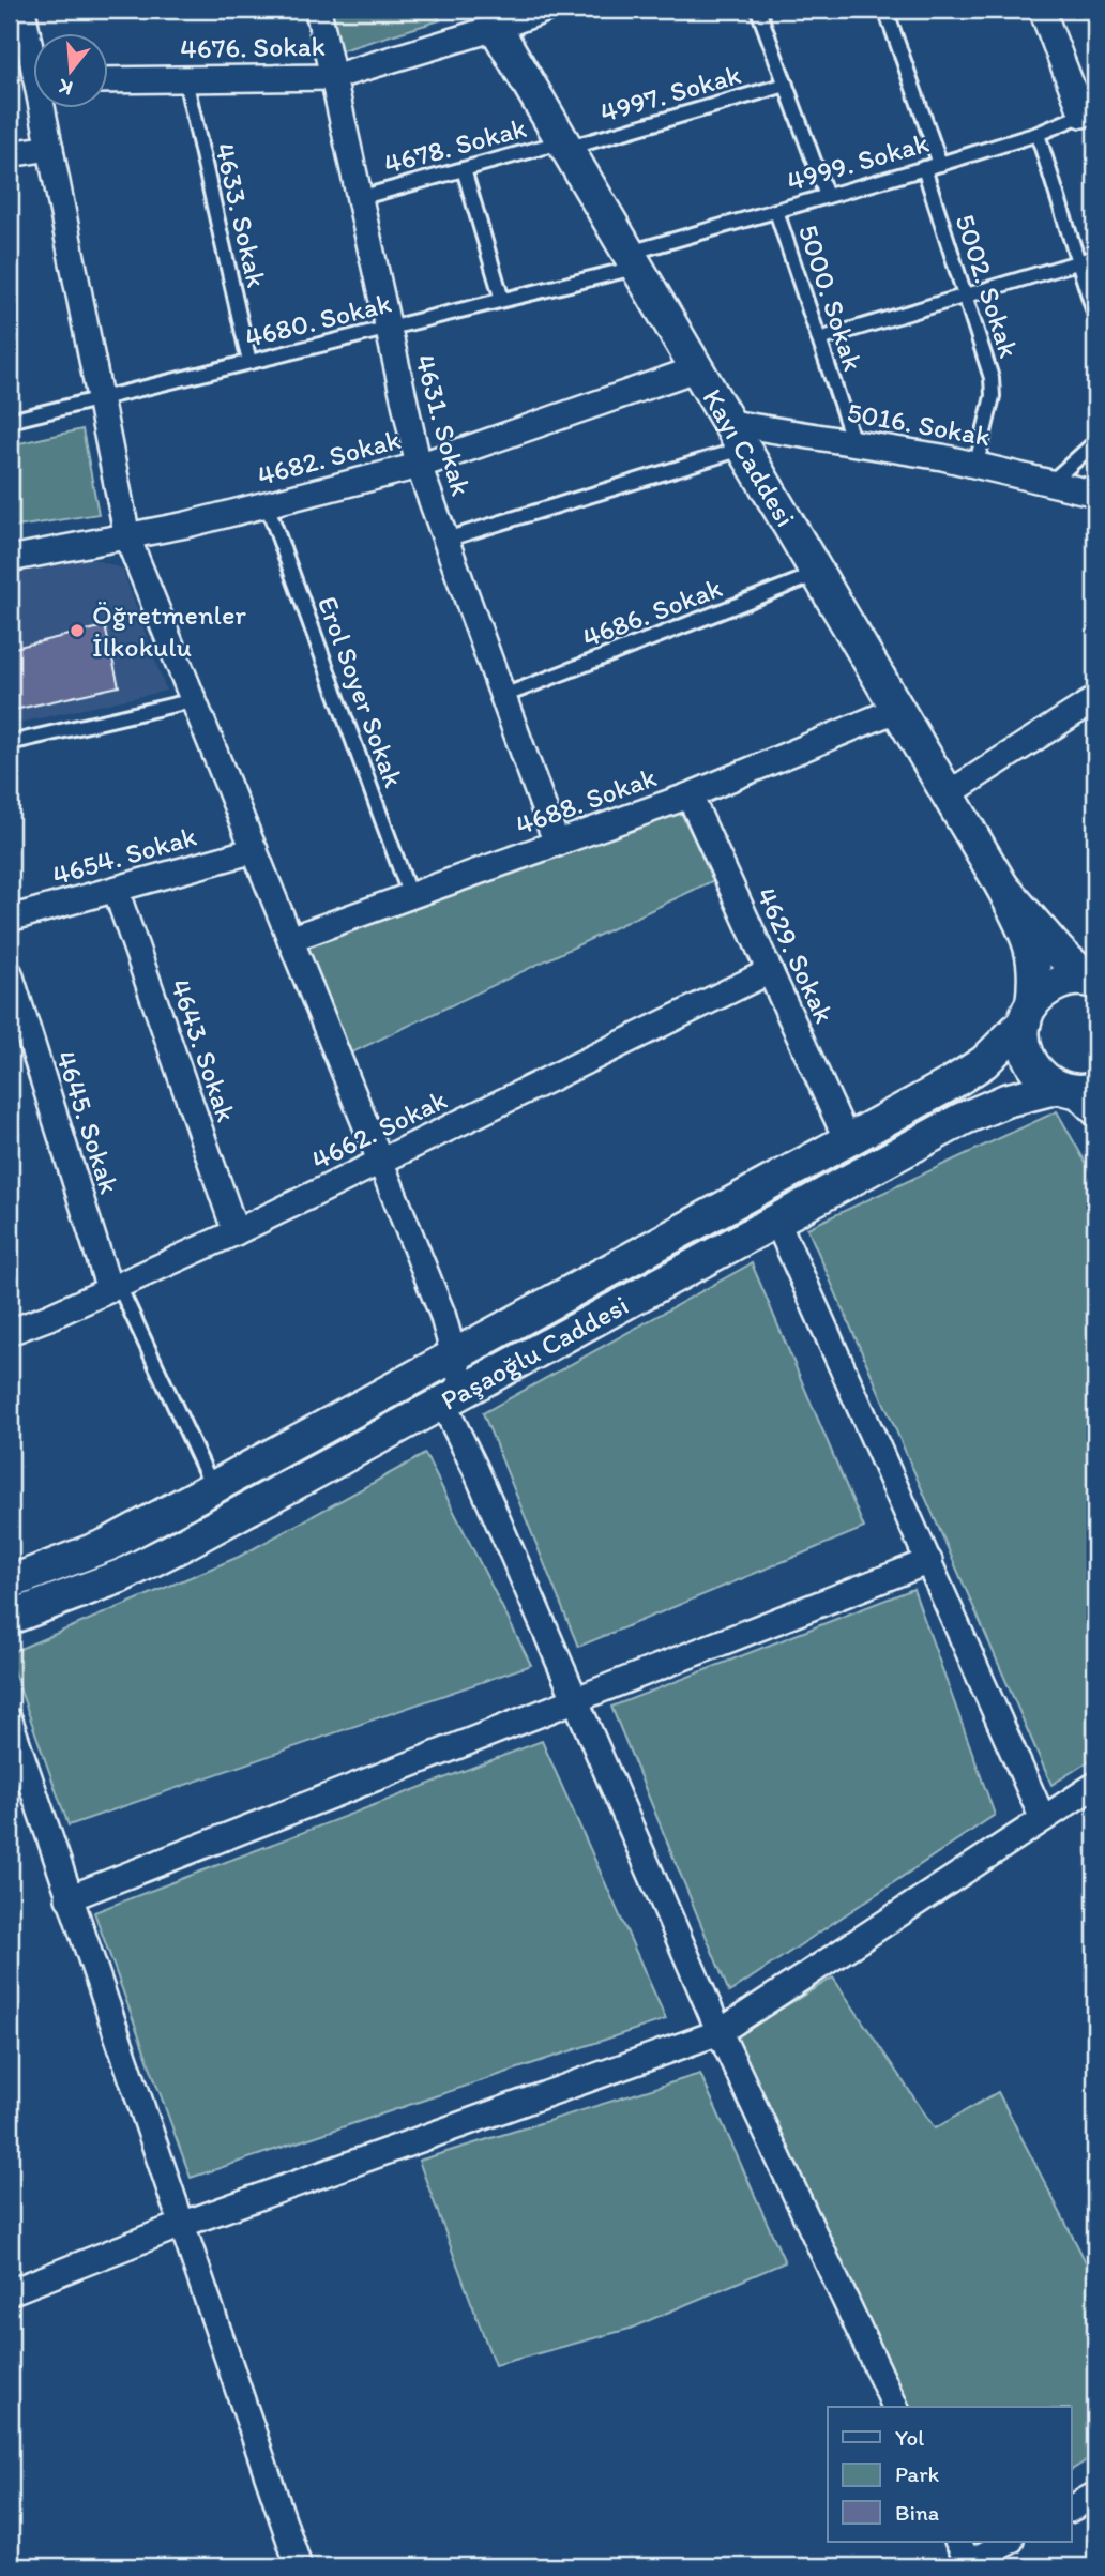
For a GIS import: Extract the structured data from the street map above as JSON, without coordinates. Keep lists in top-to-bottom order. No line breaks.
{"streets":{"street":["4676. Sokak","5016. Sokak","4631. Sokak","Kayı Caddesi","4682. Sokak","4688. Sokak","4654. Sokak","4629. Sokak","4643. Sokak","4645. Sokak","4662. Sokak","Paşaoğlu Caddesi"],"lane":["4997. Sokak","4678. Sokak","4999. Sokak","4633. Sokak","5002. Sokak","5000. Sokak","4680. Sokak","4686. Sokak","Erol Soyer Sokak"]},"crossings":[["4676. Sokak","4633. Sokak"],["4676. Sokak","4631. Sokak"],["4676. Sokak","Kayı Caddesi"],["4997. Sokak","4678. Sokak"],["4997. Sokak","5000. Sokak"],["4997. Sokak","Kayı Caddesi"],["4678. Sokak","4631. Sokak"],["4678. Sokak","Kayı Caddesi"],["4999. Sokak","5002. Sokak"],["4999. Sokak","5000. Sokak"],["4999. Sokak","4680. Sokak"],["4999. Sokak","Kayı Caddesi"],["4633. Sokak","4680. Sokak"],["5002. Sokak","5016. Sokak"],["5000. Sokak","5016. Sokak"],["4680. Sokak","4631. Sokak"],["4680. Sokak","Kayı Caddesi"],["5016. Sokak","Kayı Caddesi"],["4631. Sokak","4682. Sokak"],["4631. Sokak","4686. Sokak"],["4631. Sokak","4688. Sokak"],["Kayı Caddesi","4682. Sokak"],["Kayı Caddesi","4686. Sokak"],["Kayı Caddesi","4688. Sokak"],["Kayı Caddesi","Paşaoğlu Caddesi"],["4682. Sokak","Erol Soyer Sokak"],["Erol Soyer Sokak","4688. Sokak"],["4688. Sokak","4629. Sokak"],["4654. Sokak","4643. Sokak"],["4629. Sokak","4662. Sokak"],["4629. Sokak","Paşaoğlu Caddesi"],["4643. Sokak","4662. Sokak"],["4645. Sokak","4662. Sokak"],["4645. Sokak","Paşaoğlu Caddesi"]],"places":["Öğretmenler İlkokulu"],"legend":["Yol","Park","Bina"],"north":"bottom"}
